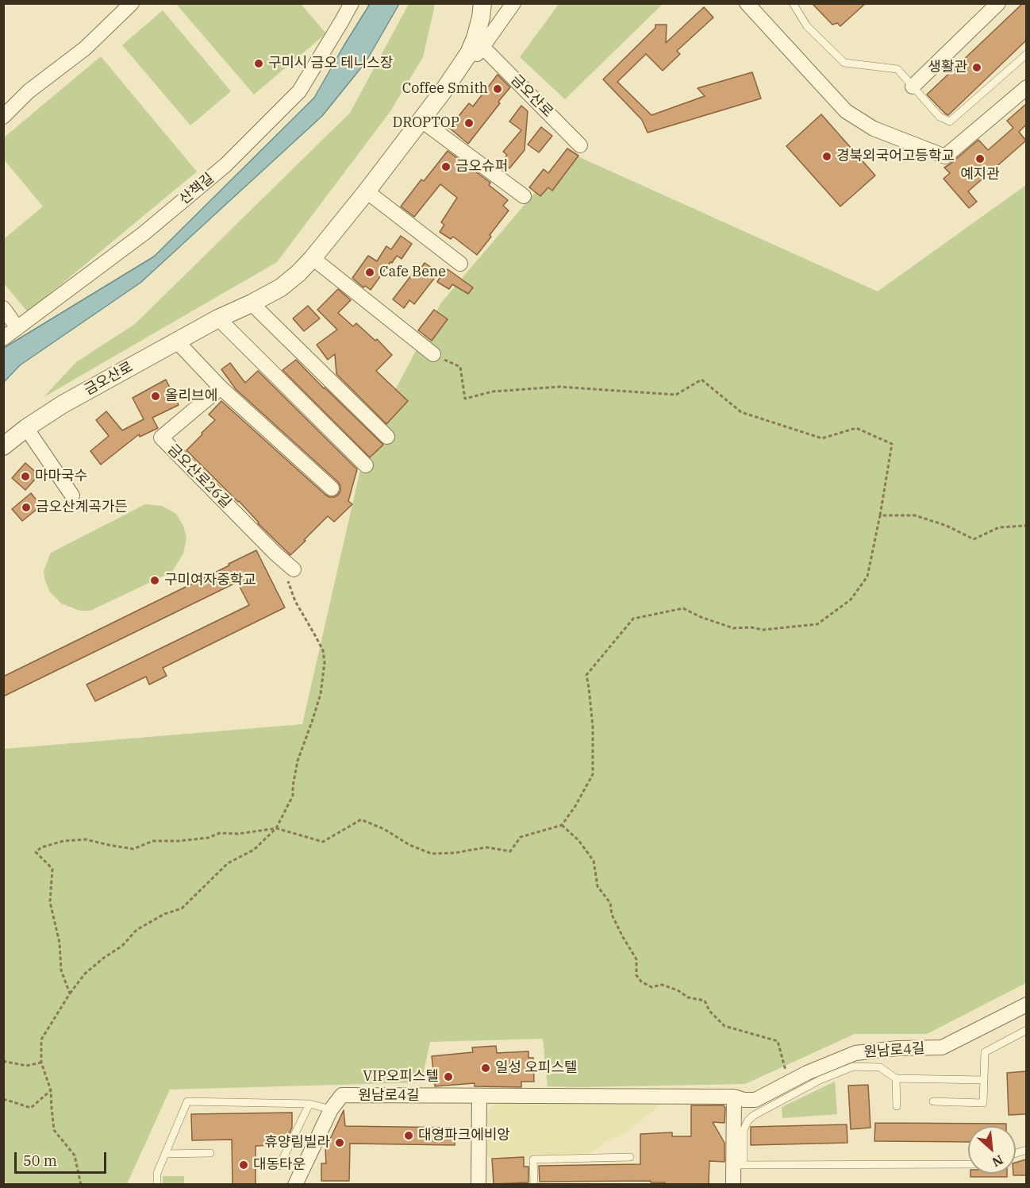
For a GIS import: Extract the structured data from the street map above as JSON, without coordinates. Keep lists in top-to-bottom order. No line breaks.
{"streets":{"street":["금오산로","산책길","금오산로26길","원남로4길"]},"places":["구미시 금오 테니스장","생활관","Coffee Smith","DROPTOP","경북외국어고등학교","예지관","금오슈퍼","Cafe Bene","올리브에","마마국수","금오산계곡가든","구미여자중학교","일성 오피스텔","VIP오피스텔","대영파크에비앙","휴양림빌라","대동타운"],"scale_bar":"50 m","north":"bottom right"}
